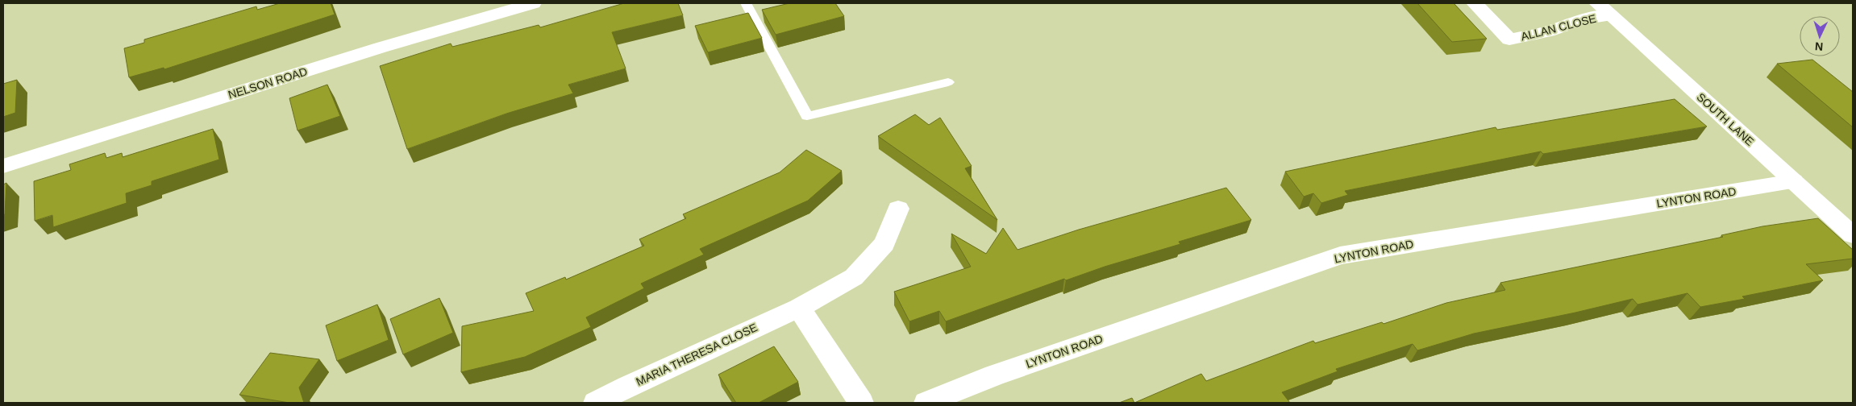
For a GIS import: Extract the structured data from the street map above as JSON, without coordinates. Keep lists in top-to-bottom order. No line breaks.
{"streets":{"street":["ALLAN CLOSE","NELSON ROAD","SOUTH LANE","LYNTON ROAD","MARIA THERESA CLOSE"]},"crossings":[["ALLAN CLOSE","SOUTH LANE"],["SOUTH LANE","LYNTON ROAD"]],"north":"bottom"}
